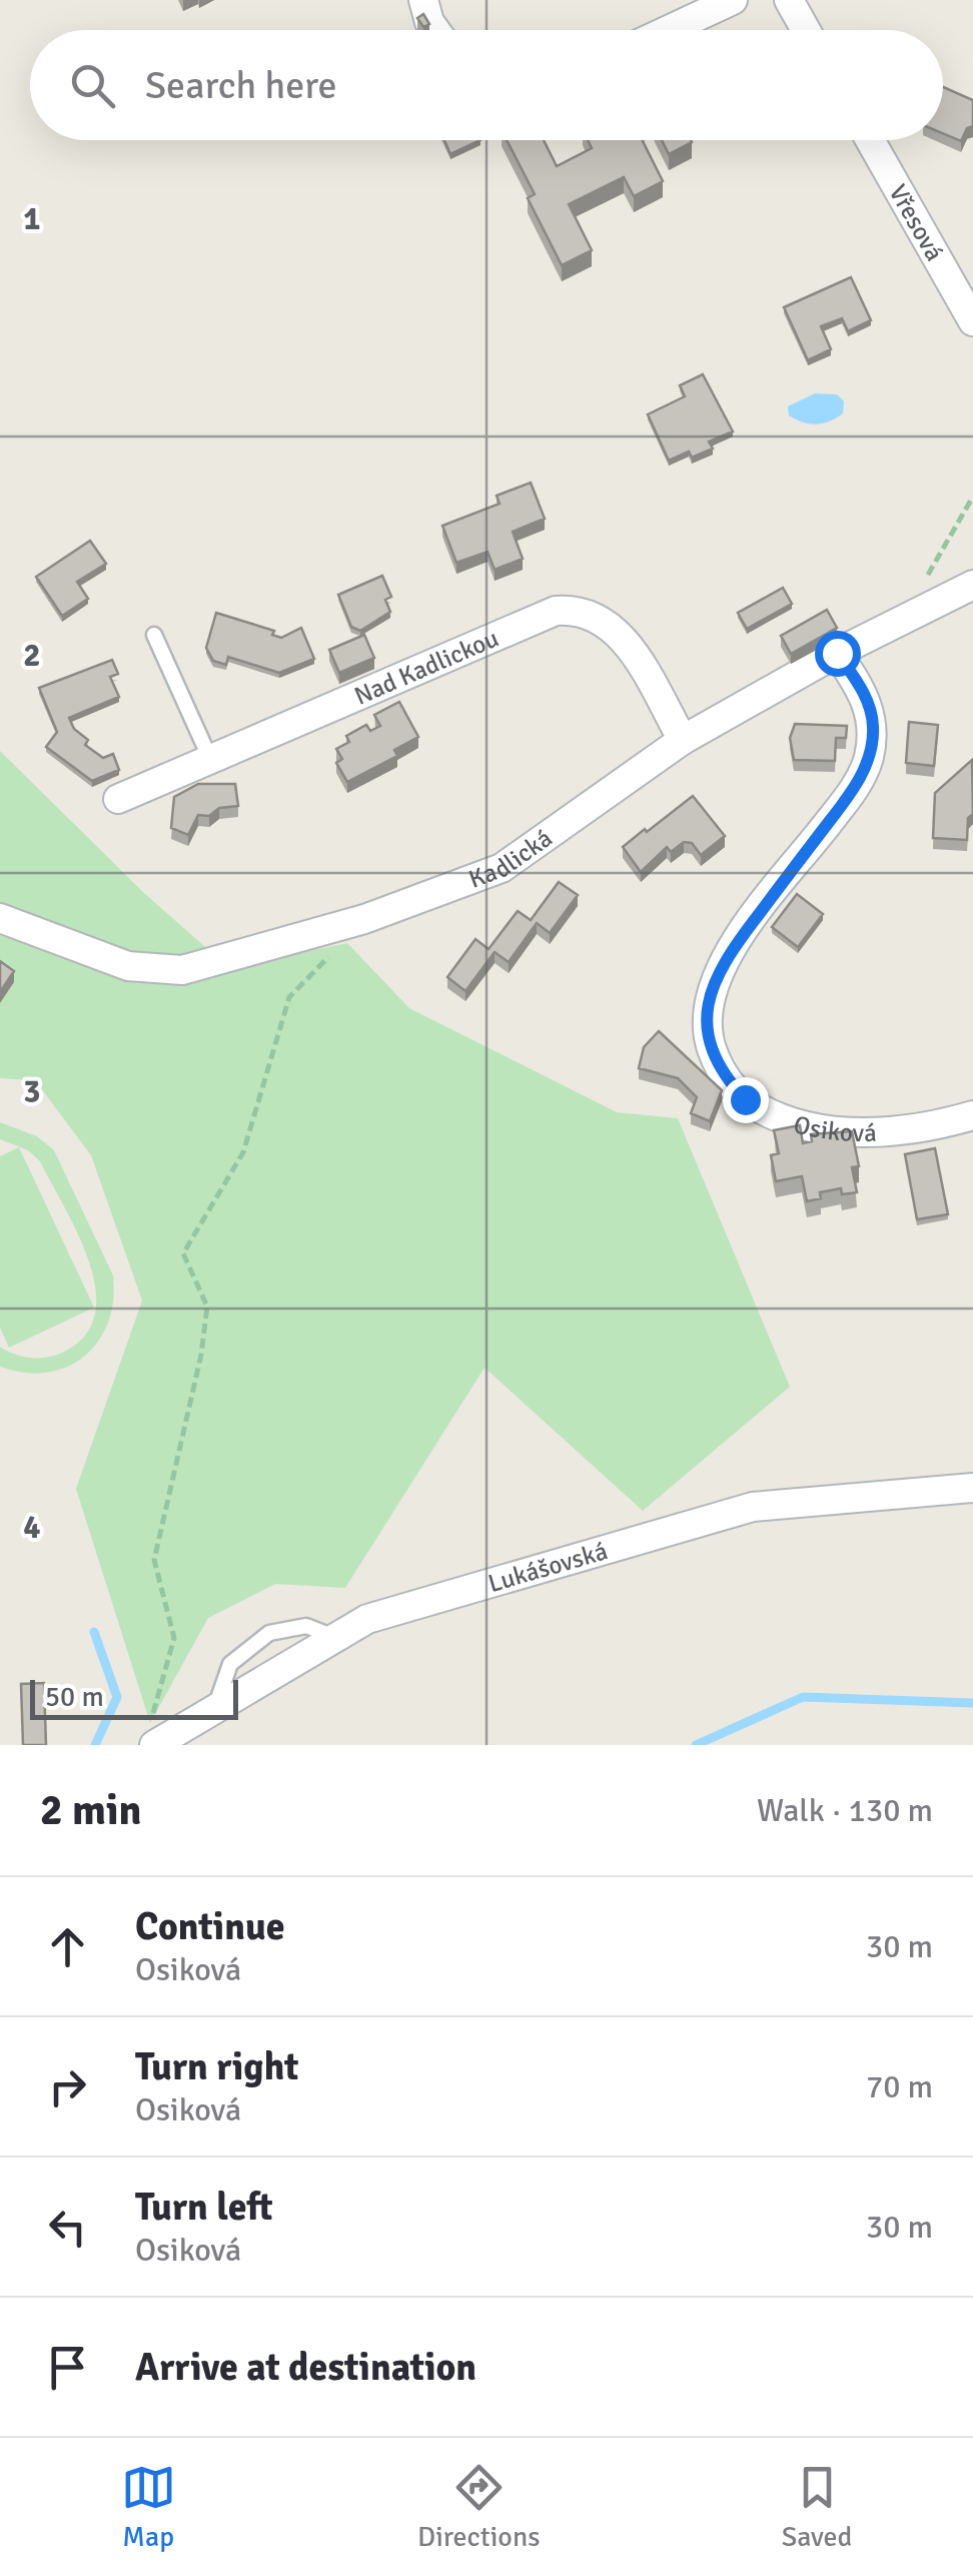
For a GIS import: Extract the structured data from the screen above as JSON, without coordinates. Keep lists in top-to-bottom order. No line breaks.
{"streets":{"street":["Vřesová","Nad Kadlickou","Kadlická","Osiková","Lukášovská"]},"crossings":[["Nad Kadlickou","Kadlická"],["Kadlická","Osiková"]],"scale_bar":"50 m","page":{"search":"Search here","scale":"50 m","heading":["2 min","Walk · 130 m"],"list":[["Continue","Osiková","30 m"],["Turn right","Osiková","70 m"],["Turn left","Osiková","30 m"],"Arrive at destination"],"nav":["Map","Directions","Saved"]},"grid":{"rows":["1","2","3","4"]}}
